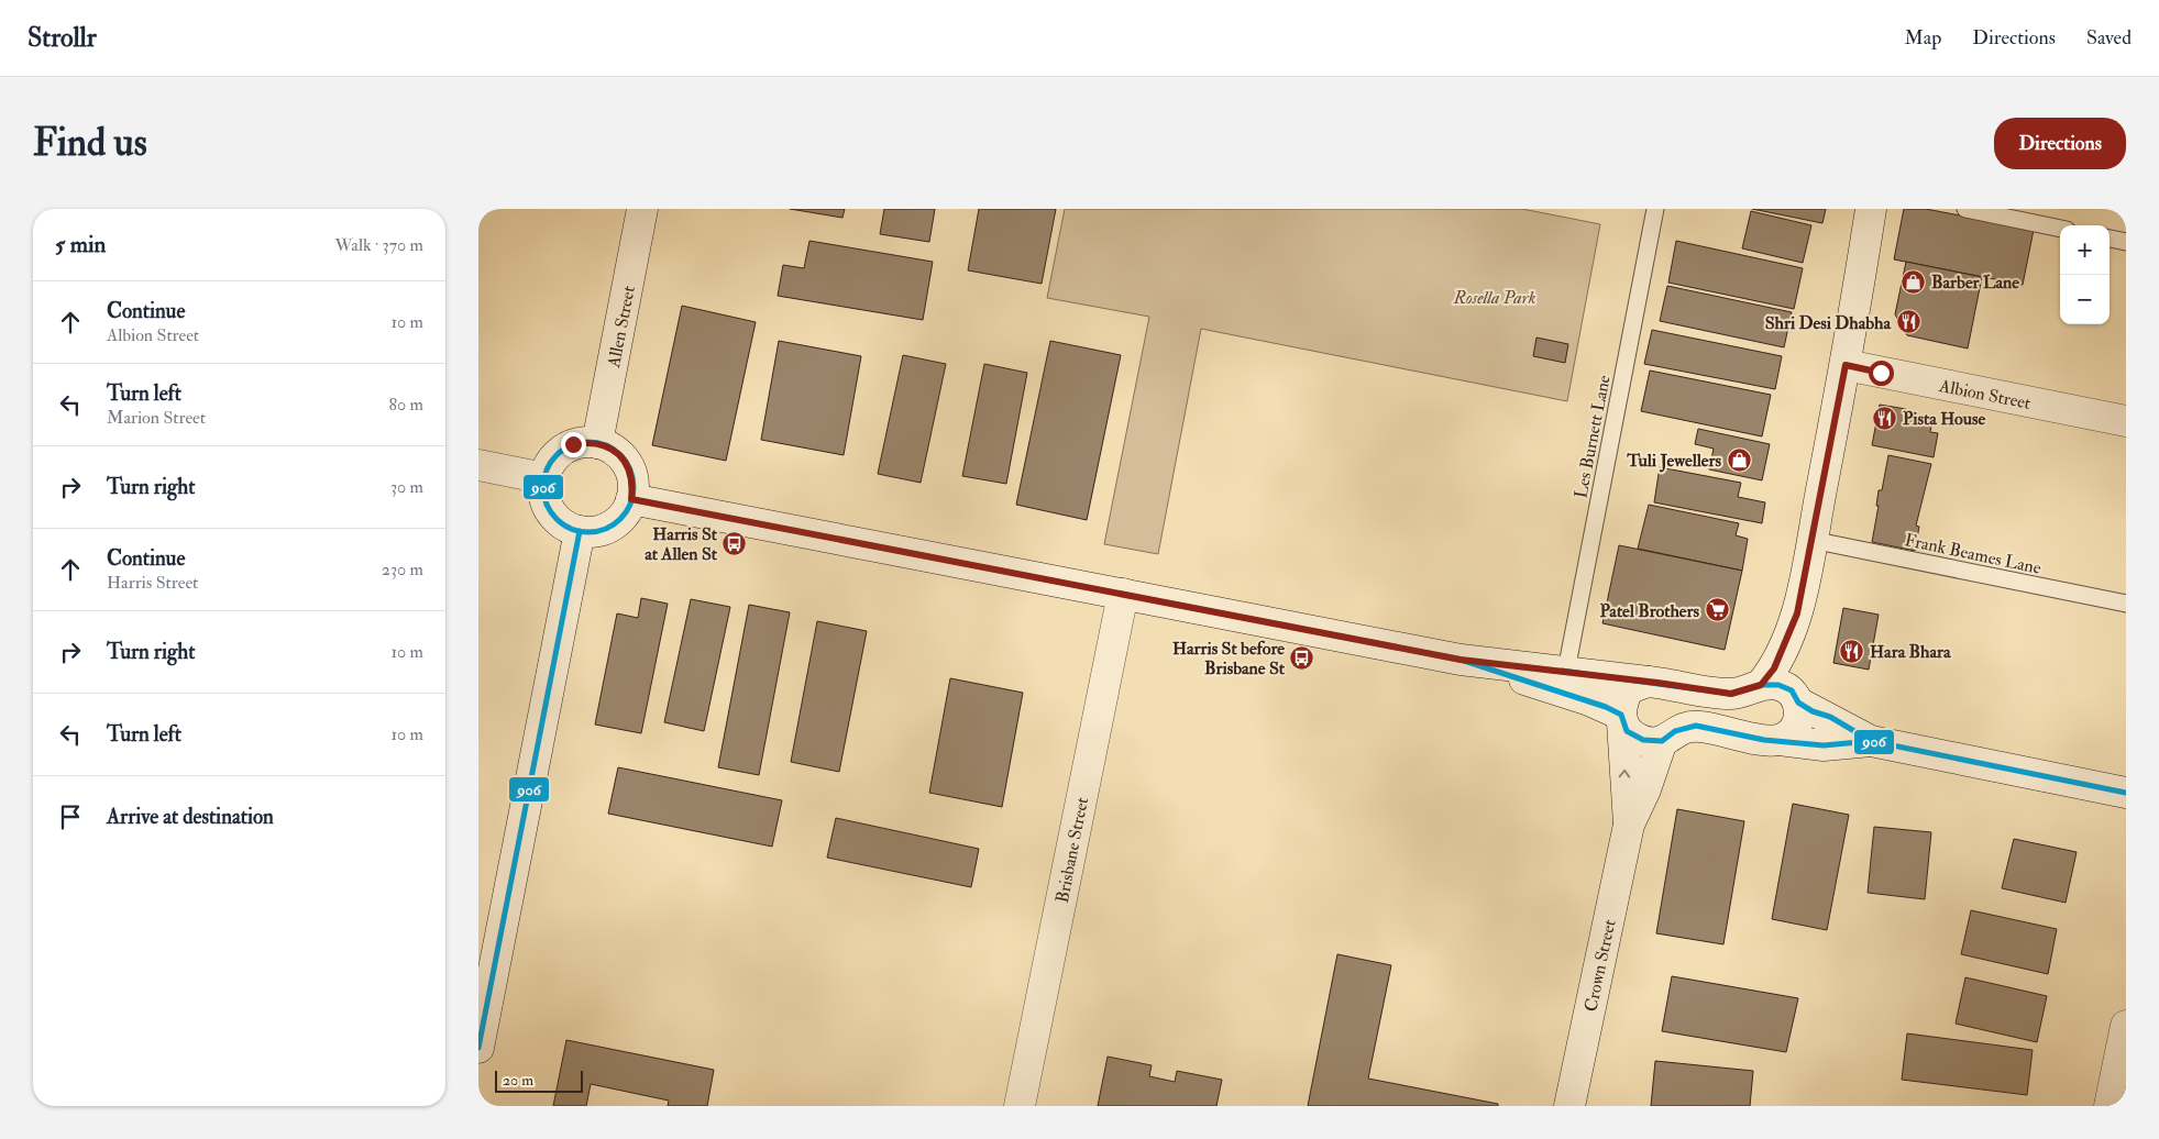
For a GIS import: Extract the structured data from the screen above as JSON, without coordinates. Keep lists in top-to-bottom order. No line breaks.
{"streets":{"main road":["Allen Street","Albion Street","Brisbane Street","Crown Street"],"lane":["Les Burnett Lane","Frank Beames Lane"]},"parks":["Rosella Park"],"places":{"shop":["Barber Lane","Tuli Jewellers"],"restaurant":["Shri Desi Dhabha","Pista House","Hara Bhara"],"bus stop":["Harris St at Allen St","Harris St before Brisbane St"],"supermarket":["Patel Brothers"]},"lines":["transit line 906"],"scale_bar":"20 m","page":{"header":"Strollr","nav":["Map","Directions","Saved"],"buttons":"Directions","title":"Find us","heading":["5 min","Walk · 370 m"],"map_buttons":["+","−"],"list":[["Continue","Albion Street","10 m"],["Turn left","Marion Street","80 m"],["Turn right","30 m"],["Continue","Harris Street","230 m"],["Turn right","10 m"],["Turn left","10 m"],"Arrive at destination"],"scale":"20 m"}}
